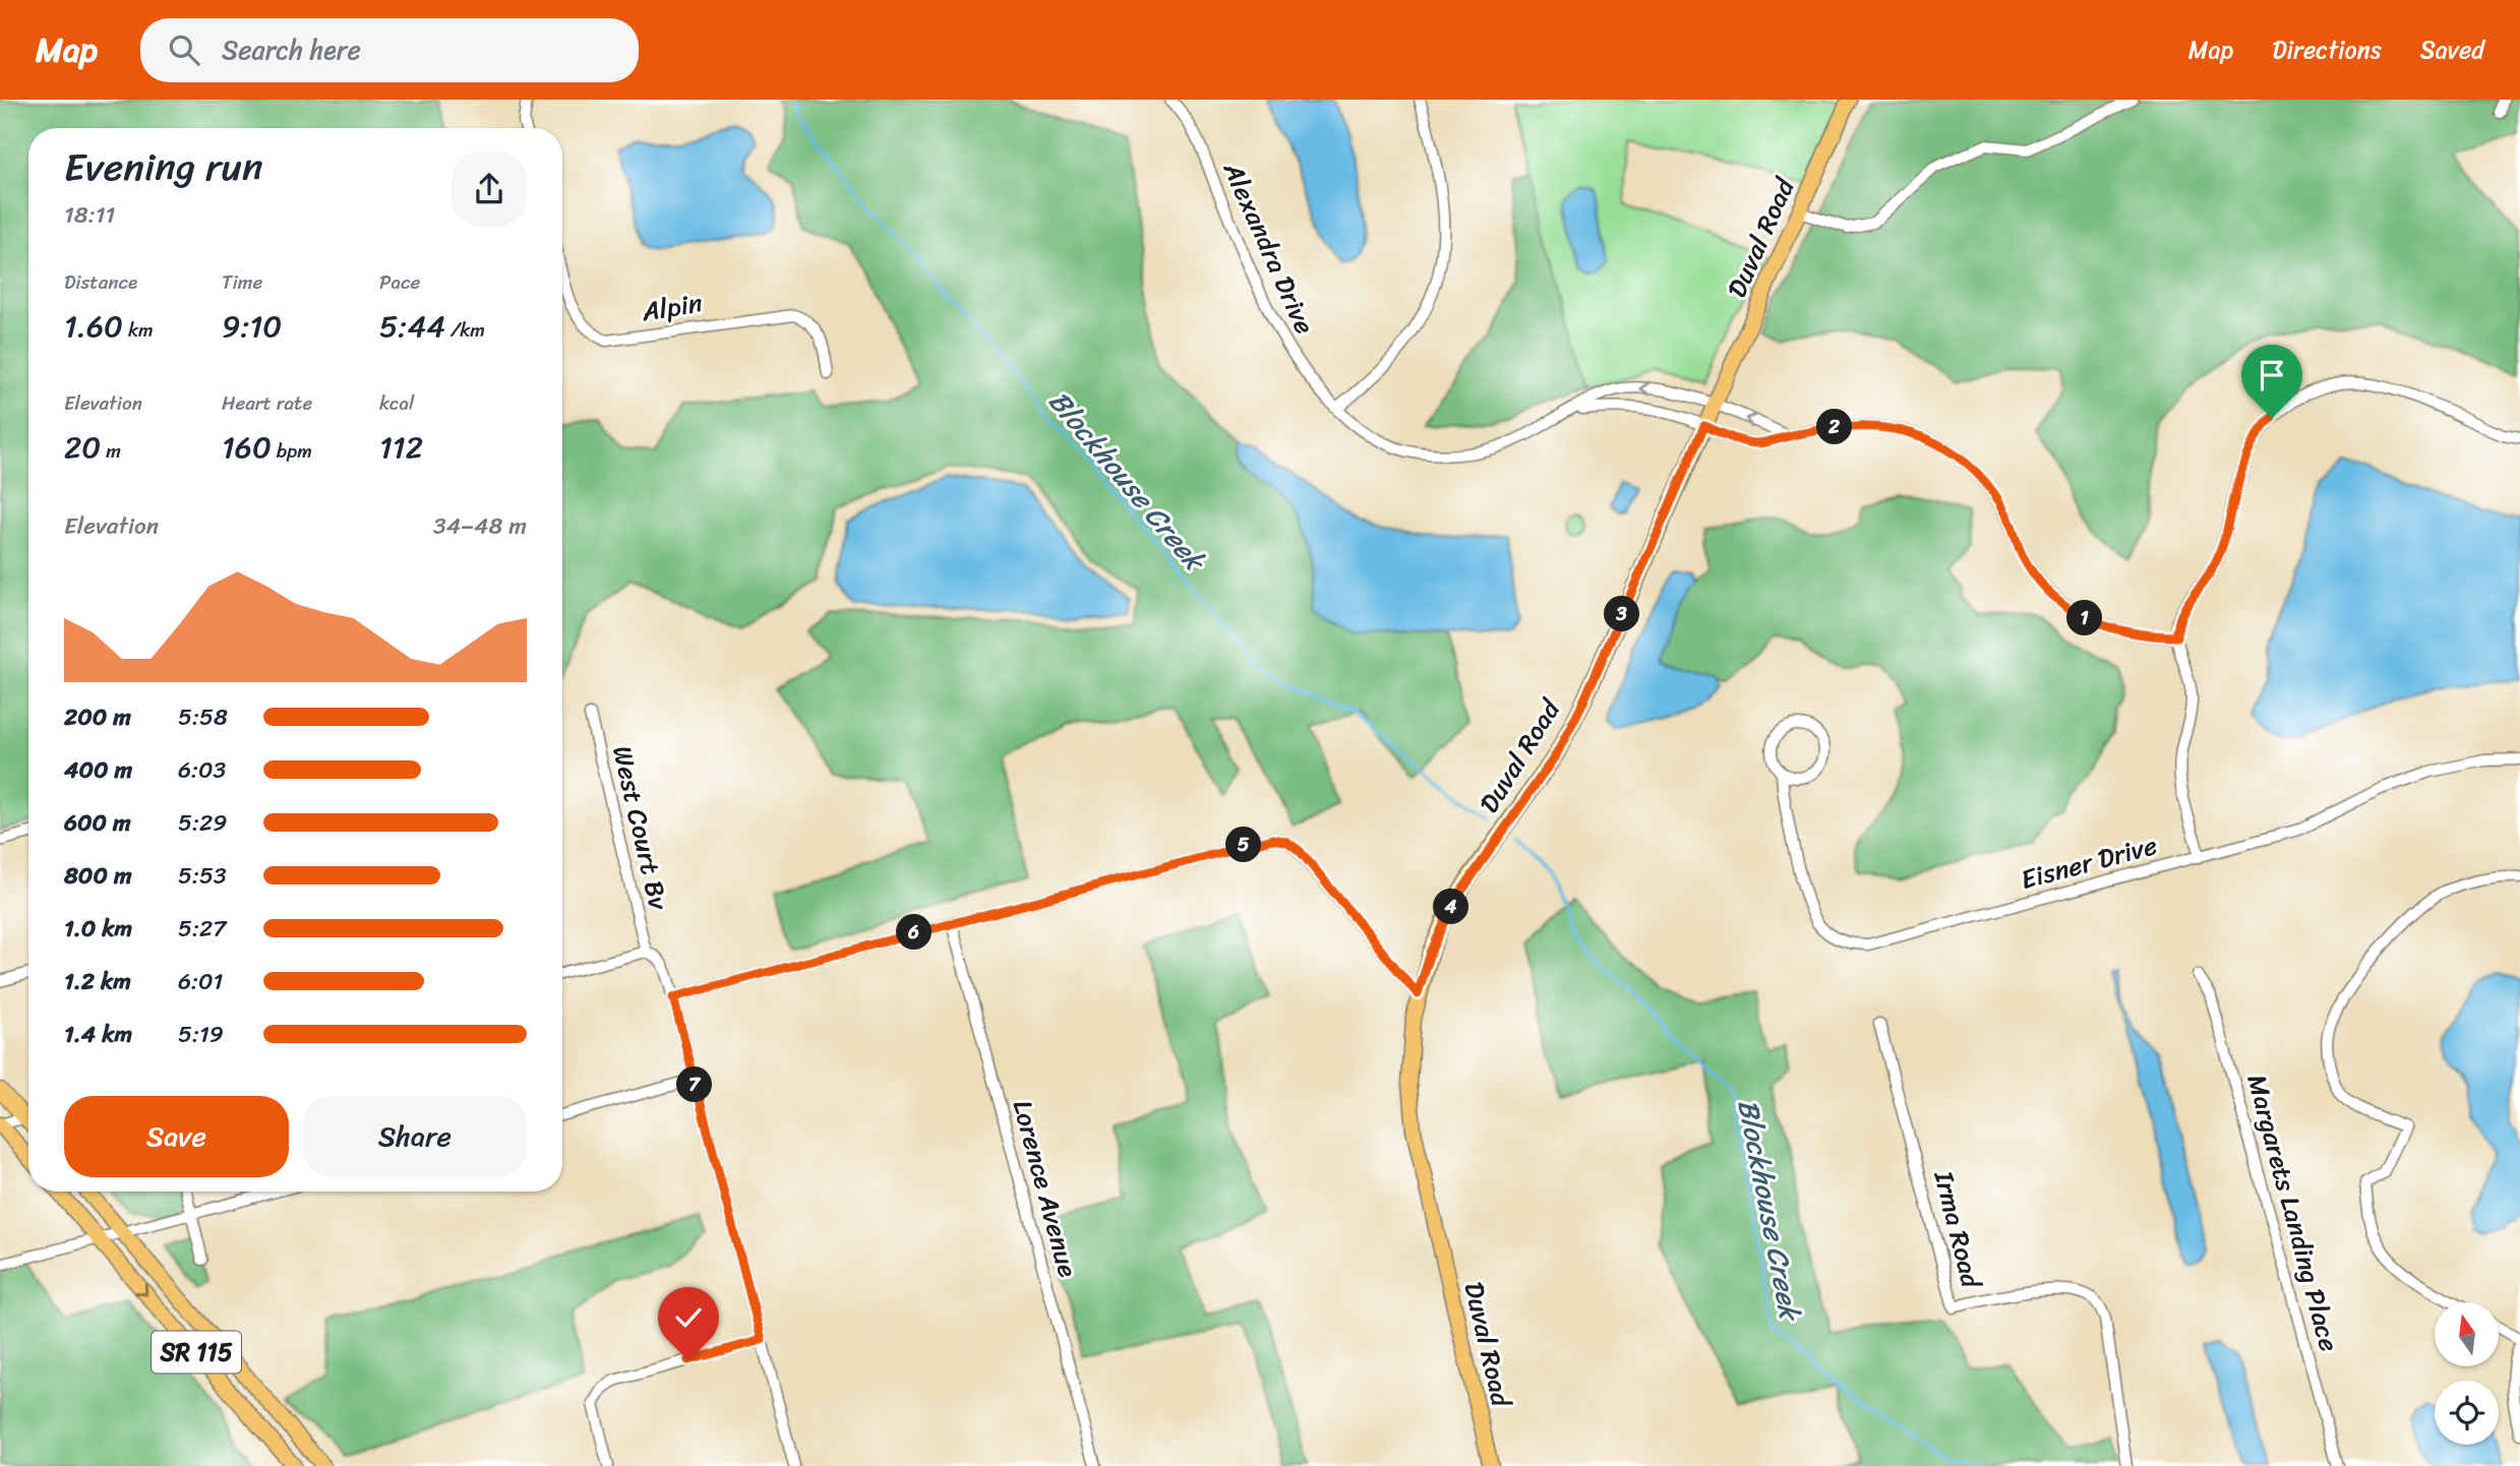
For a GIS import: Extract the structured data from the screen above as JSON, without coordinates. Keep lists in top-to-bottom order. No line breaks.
{"streets":{"main road":["Duval Road","SR 115"],"street":["Alexandra Drive","Alpin","West Court Bv","Eisner Drive","Lorence Avenue","Margarets Landing Place","Irma Road"]},"crossings":[["Duval Road","Alexandra Drive"]],"water":["Blockhouse Creek"],"north":"top","page":{"header":"Map","search":"Search here","nav":["Map","Directions","Saved"],"heading":["Evening run","18:11"],"stats":[["Distance","1.60 km"],["Time","9:10"],["Pace","5:44 /km"],["Elevation","20 m"],["Heart rate","160 bpm"],["kcal","112"]],"pins":["2","3","1","5","4","6","7"],"chart":["Elevation","34–48 m"],"list":[{"name":"200 m","note":"5:58"},{"name":"400 m","note":"6:03"},{"name":"600 m","note":"5:29"},{"name":"800 m","note":"5:53"},{"name":"1.0 km","note":"5:27"},{"name":"1.2 km","note":"6:01"},{"name":"1.4 km","note":"5:19"}],"buttons":["Save","Share"]}}
